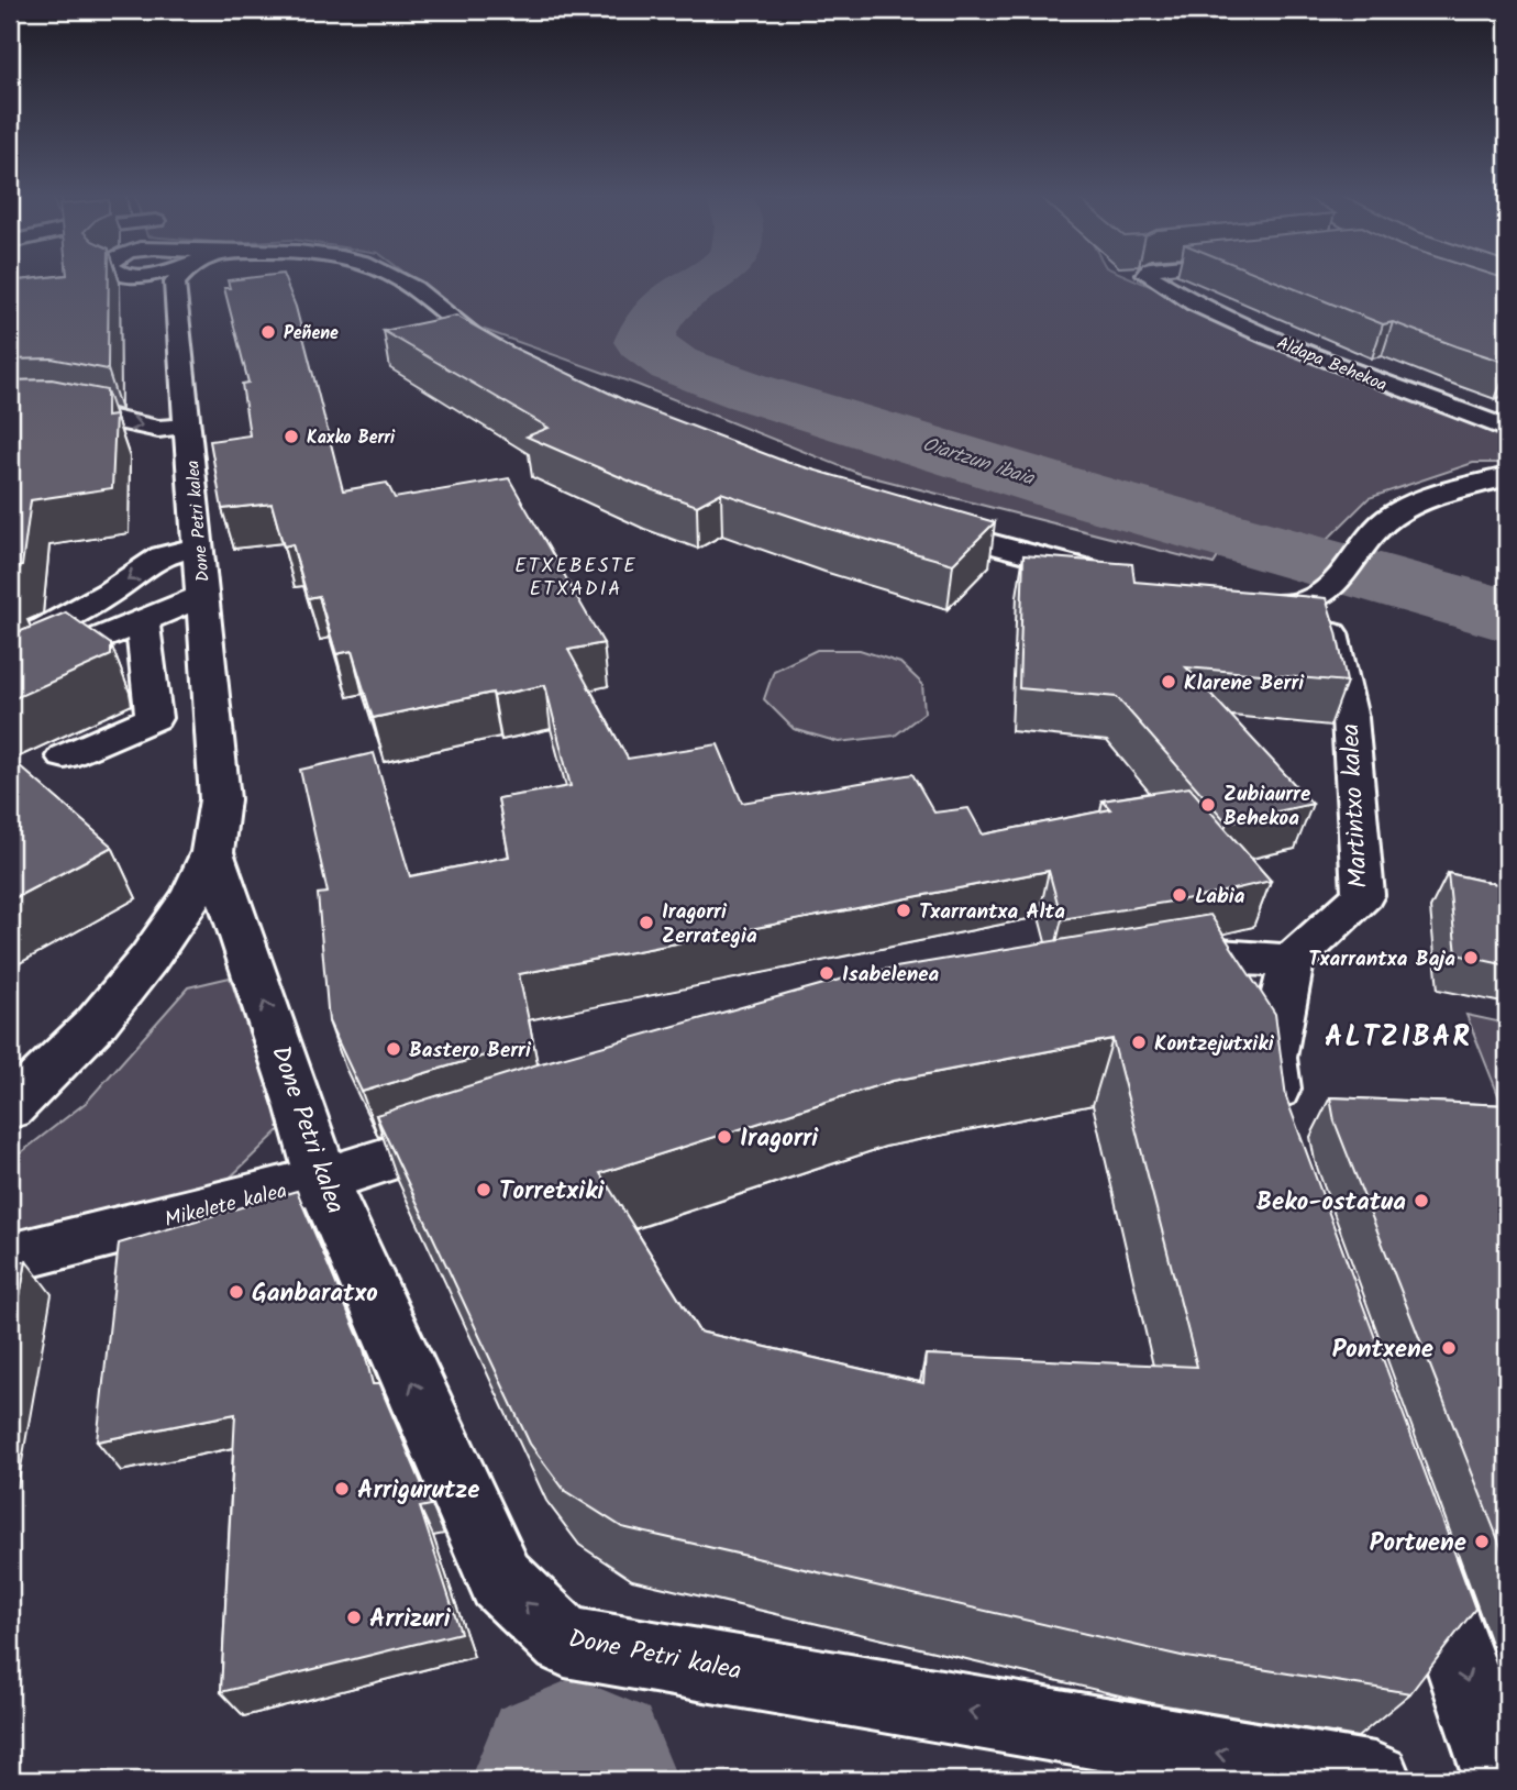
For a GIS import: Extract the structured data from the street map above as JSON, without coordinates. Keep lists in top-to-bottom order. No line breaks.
{"streets":{"street":["Aldapa Behekoa","Done Petri kalea","Martintxo kalea","Mikelete kalea"]},"crossings":[["Done Petri kalea","Mikelete kalea"]],"one_way":["Done Petri kalea"],"districts":["ETXEBESTE ETXADIA","ALTZIBAR"],"water":["Oiartzun ibaia"],"places":["Peñene","Kaxko Berri","Klarene Berri","Zubiaurre Behekoa","Labia","Txarrantxa Alta","Iragorri Zerrategia","Txarrantxa Baja","Isabelenea","Kontzejutxiki","Bastero Berri","Iragorri","Torretxiki","Beko-ostatua","Ganbaratxo","Pontxene","Arrigurutze","Portuene","Arrizuri"]}
